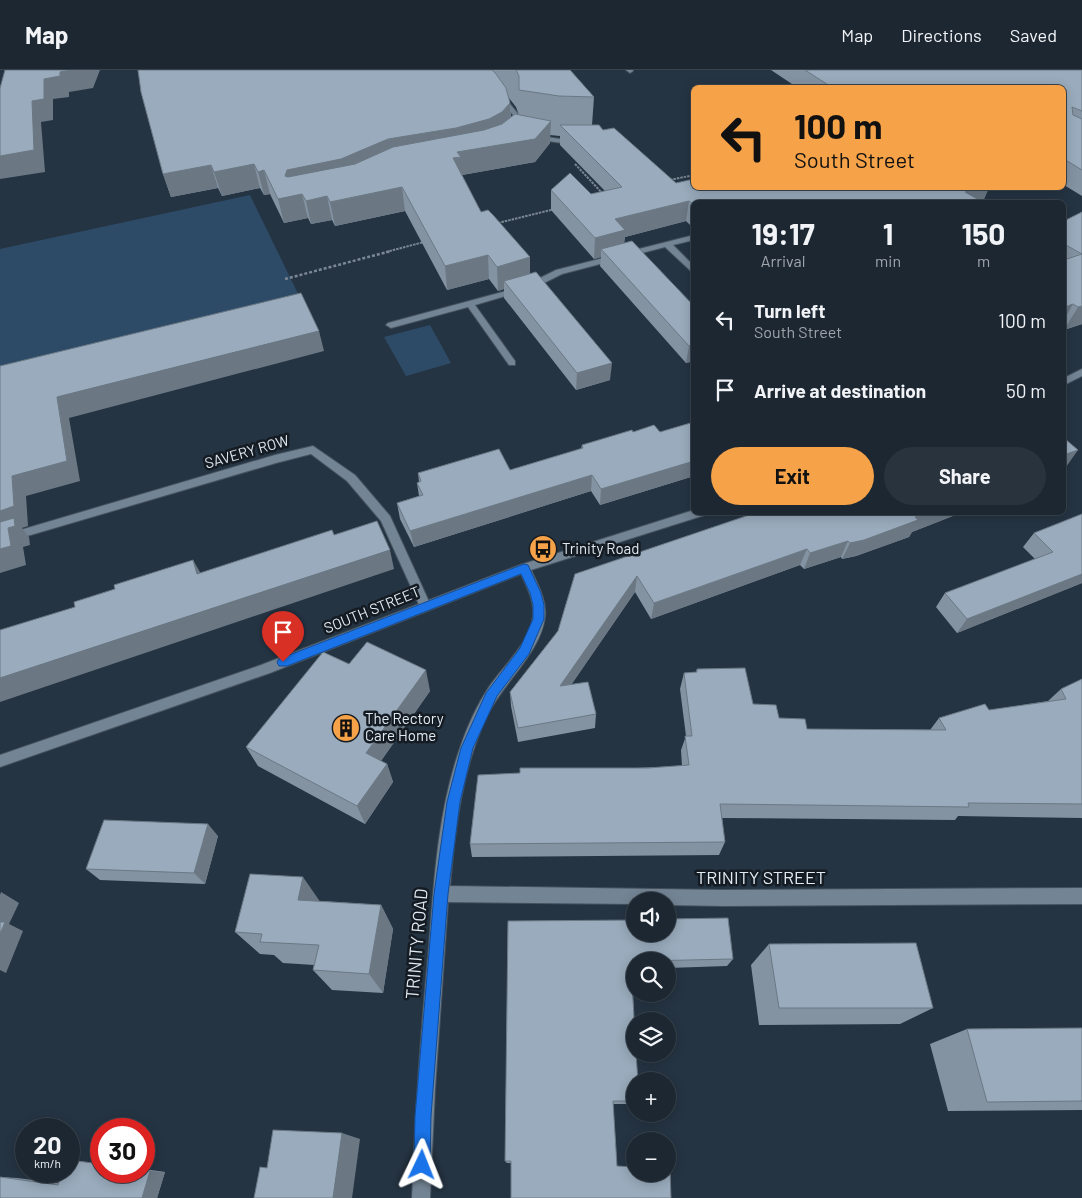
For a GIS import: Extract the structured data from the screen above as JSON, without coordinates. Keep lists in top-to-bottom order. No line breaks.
{"streets":{"street":["SAVERY ROW","SOUTH STREET","TRINITY STREET","TRINITY ROAD"]},"crossings":[["SAVERY ROW","SOUTH STREET"],["SOUTH STREET","TRINITY ROAD"],["TRINITY STREET","TRINITY ROAD"]],"places":{"bus stop":["Trinity Road"],"building":["The Rectory Care Home"]},"page":{"header":"Map","nav":["Map","Directions","Saved"],"turn":["100 m","South Street"],"eta":["19:17","Arrival","1","min","150","m"],"list":[{"name":"Turn left","note":"South Street","value":"100 m"},{"name":"Arrive at destination","value":"50 m"}],"buttons":["Exit","Share"],"map_buttons":["+","−"],"speed":"20 km/h","limit":"30"}}
